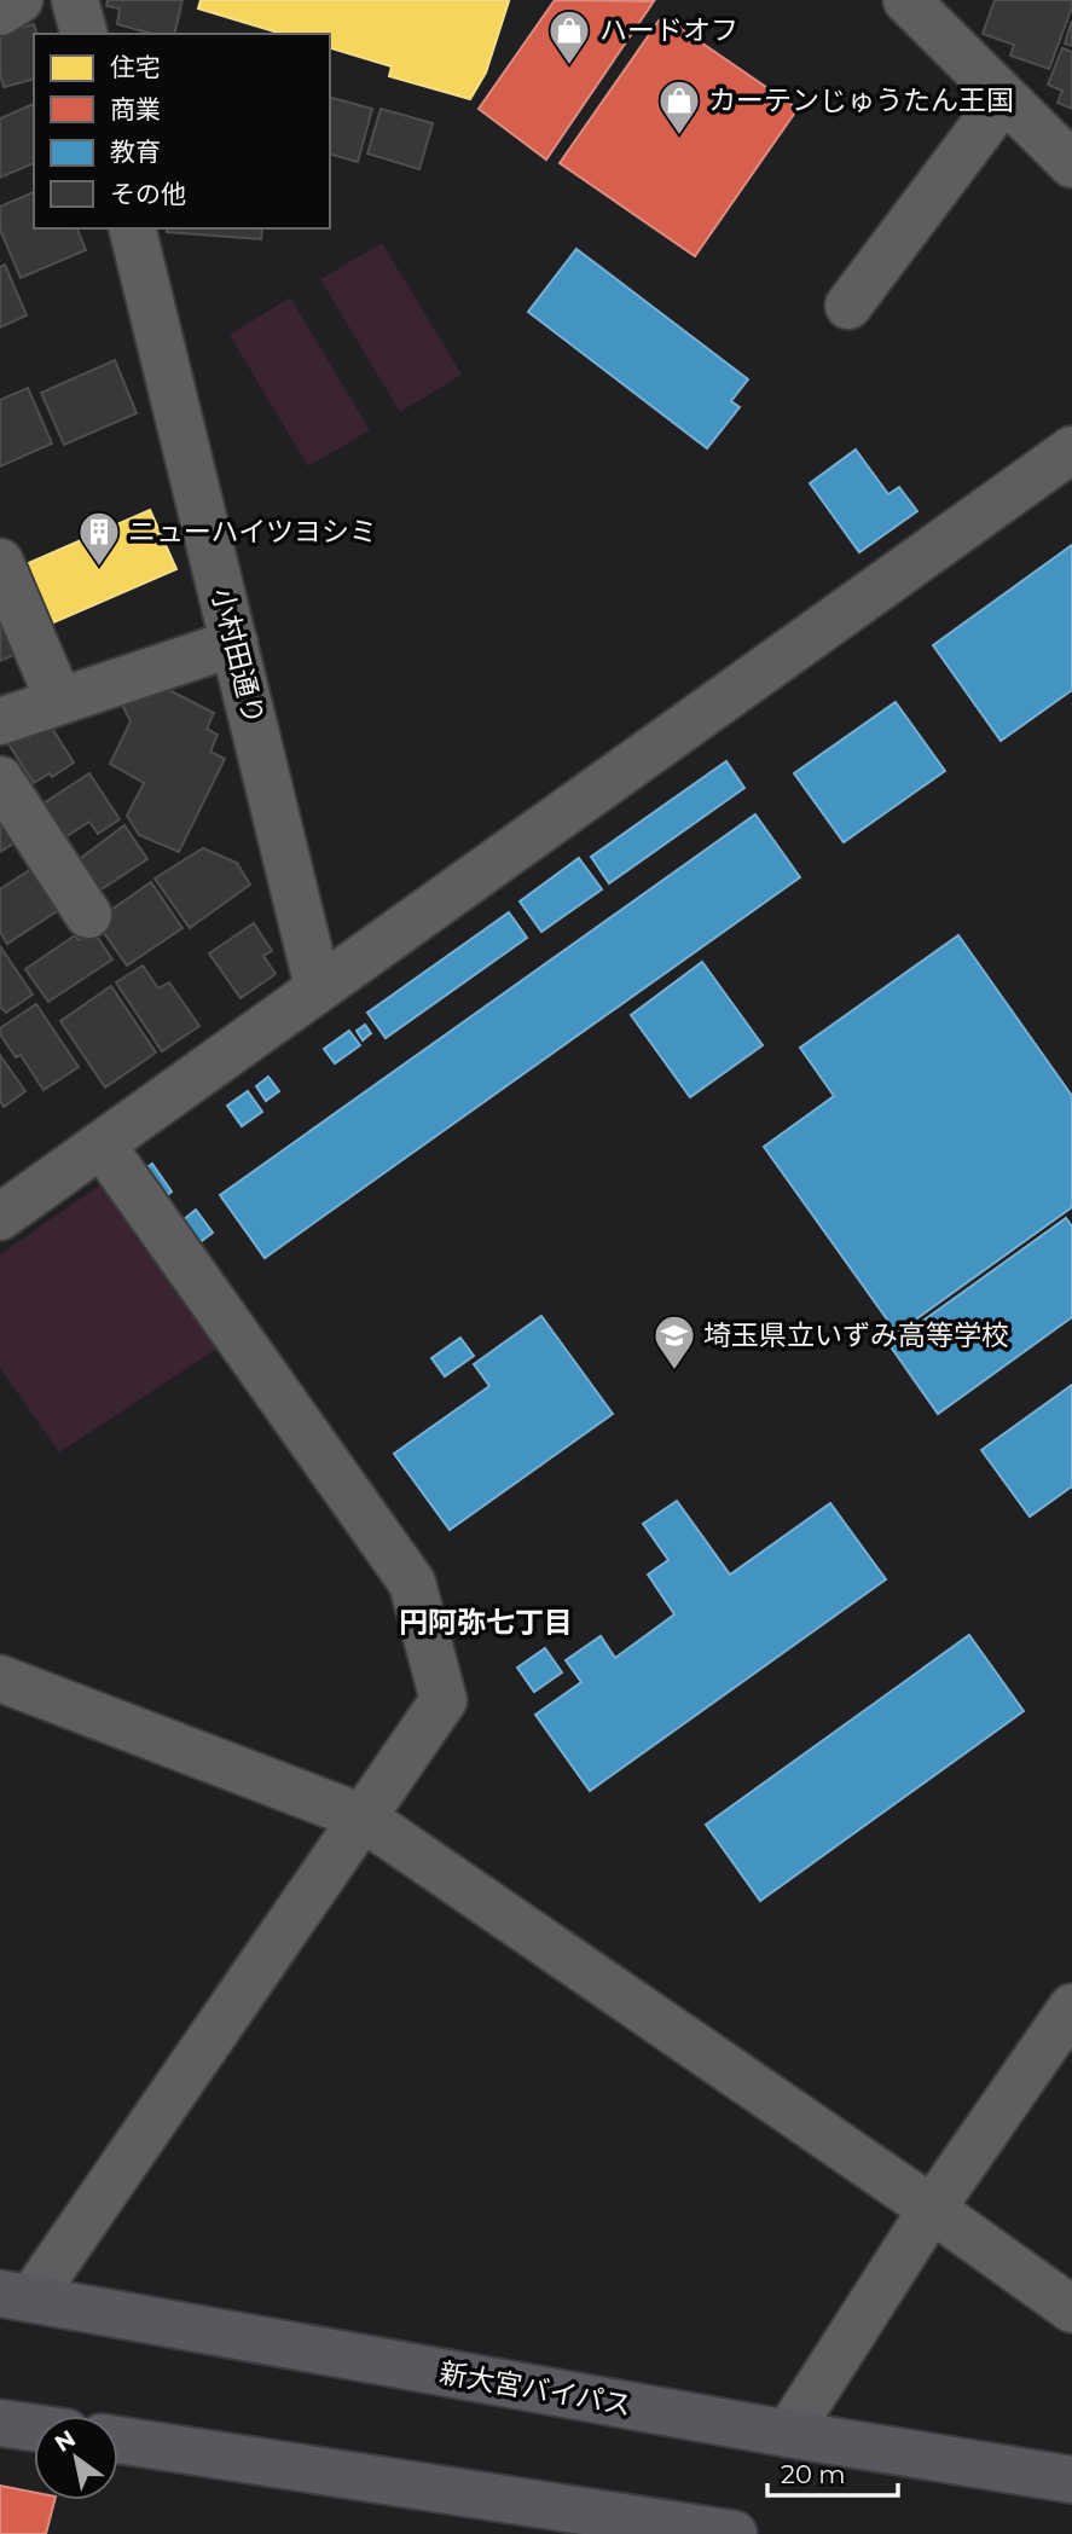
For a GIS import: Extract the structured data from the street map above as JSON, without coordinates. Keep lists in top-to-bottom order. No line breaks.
{"streets":{"highway":["新大宮バイパス"],"street":["小村田通り"]},"districts":["円阿弥七丁目"],"places":{"shop":["ハードオフ","カーテンじゅうたん王国"],"building":["ニューハイツヨシミ"],"school or university":["埼玉県立いずみ高等学校"]},"legend":["住宅","商業","教育","その他"],"scale_bar":"20 m","north":"top left"}
